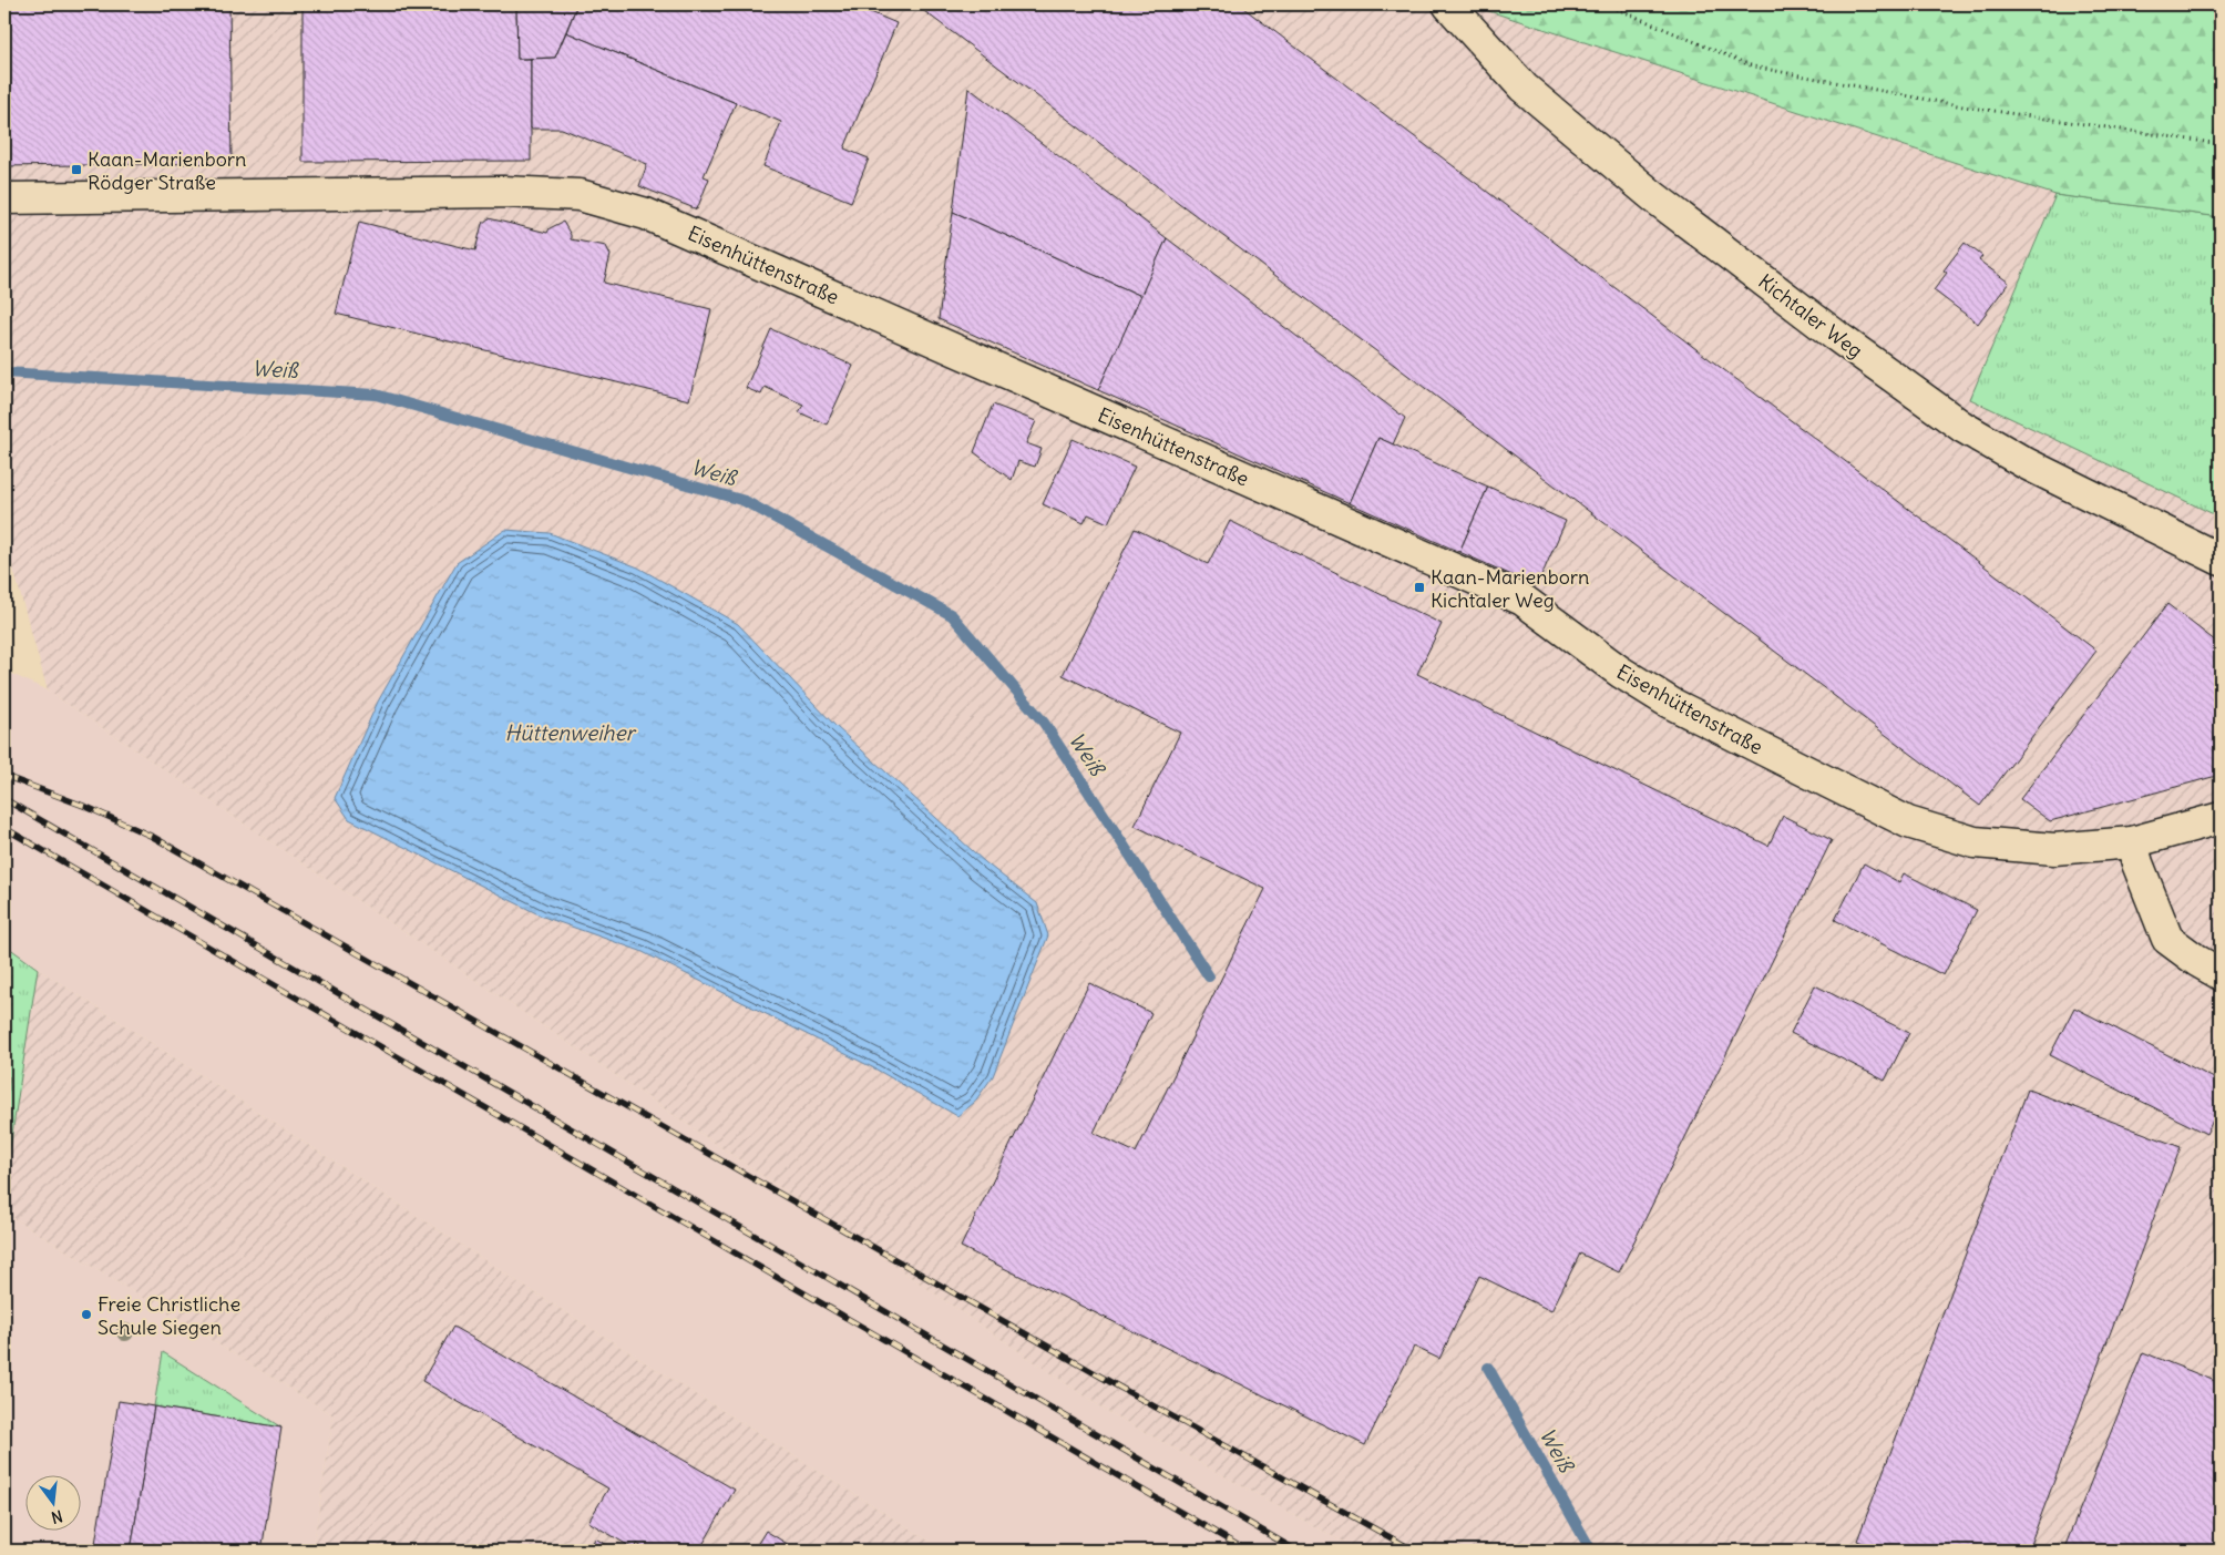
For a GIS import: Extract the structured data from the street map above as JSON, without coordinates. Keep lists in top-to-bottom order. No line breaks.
{"streets":{"street":["Eisenhüttenstraße","Kichtaler Weg"]},"water":["Weiß","Hüttenweiher"],"places":{"transit":["Kaan-Marienborn Rödger Straße","Kaan-Marienborn Kichtaler Weg"],"other":["Freie Christliche Schule Siegen"]},"north":"bottom"}
